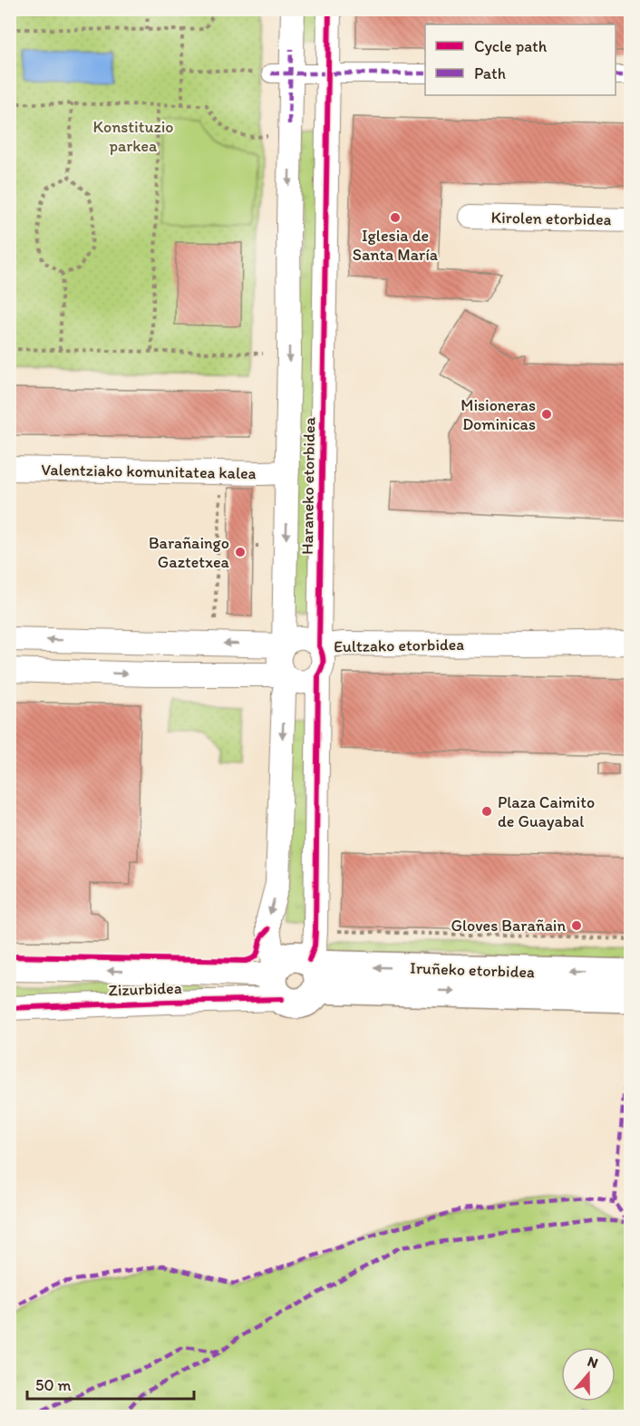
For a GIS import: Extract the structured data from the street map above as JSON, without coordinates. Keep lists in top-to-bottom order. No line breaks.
{"streets":{"street":["Kirolen etorbidea","Valentziako komunitatea kalea","Haraneko etorbidea","Eultzako etorbidea","Iruñeko etorbidea","Zizurbidea"]},"crossings":[["Valentziako komunitatea kalea","Haraneko etorbidea"],["Haraneko etorbidea","Eultzako etorbidea"],["Haraneko etorbidea","Iruñeko etorbidea"],["Haraneko etorbidea","Zizurbidea"],["Iruñeko etorbidea","Zizurbidea"]],"parks":["Konstituzio parkea"],"places":["Iglesia de Santa María","Misioneras Dominicas","Barañaingo Gaztetxea","Plaza Caimito de Guayabal","Gloves Barañain"],"legend":["Cycle path","Path"],"scale_bar":"50 m","north":"top"}
